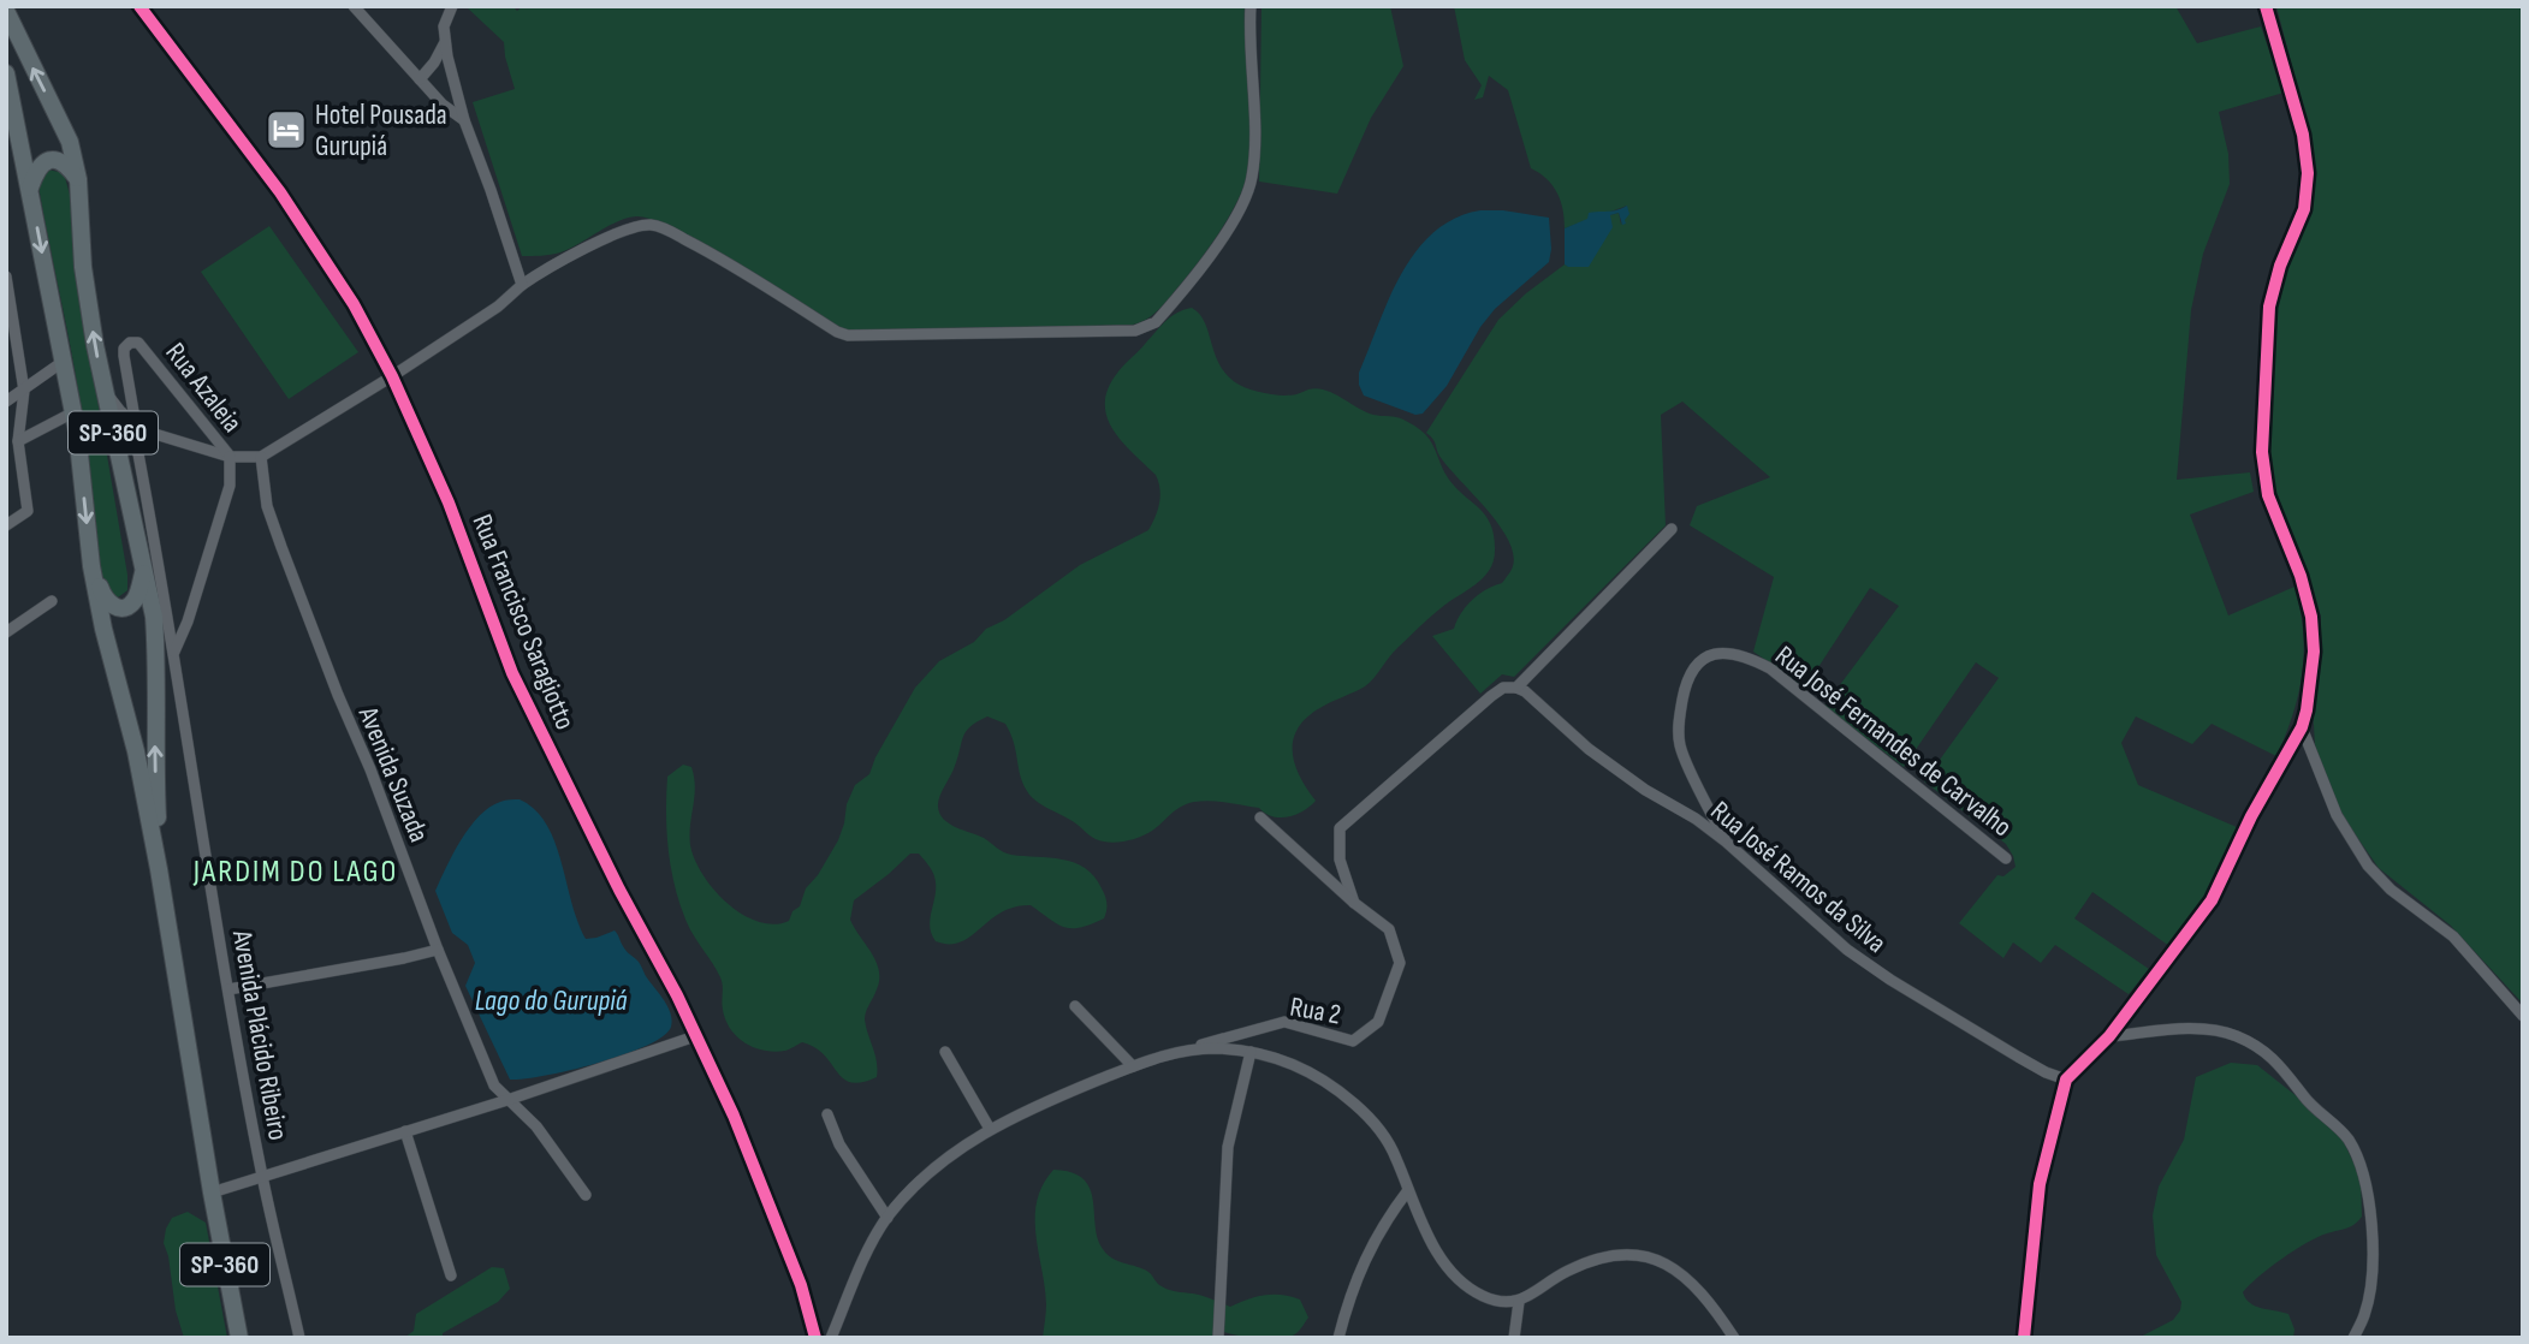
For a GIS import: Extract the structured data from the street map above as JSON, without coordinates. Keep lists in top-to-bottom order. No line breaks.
{"streets":{"main road":["SP-360"],"street":["Rua Azaleia","Rua Francisco Saragiotto","Rua José Fernandes de Carvalho","Avenida Suzada","Rua José Ramos da Silva","Rua 2","Avenida Plácido Ribeiro"]},"crossings":[["Rua José Fernandes de Carvalho","Rua José Ramos da Silva"]],"districts":["JARDIM DO LAGO"],"water":["Lago do Gurupiá"],"places":{"hotel":["Hotel Pousada Gurupiá"]}}
